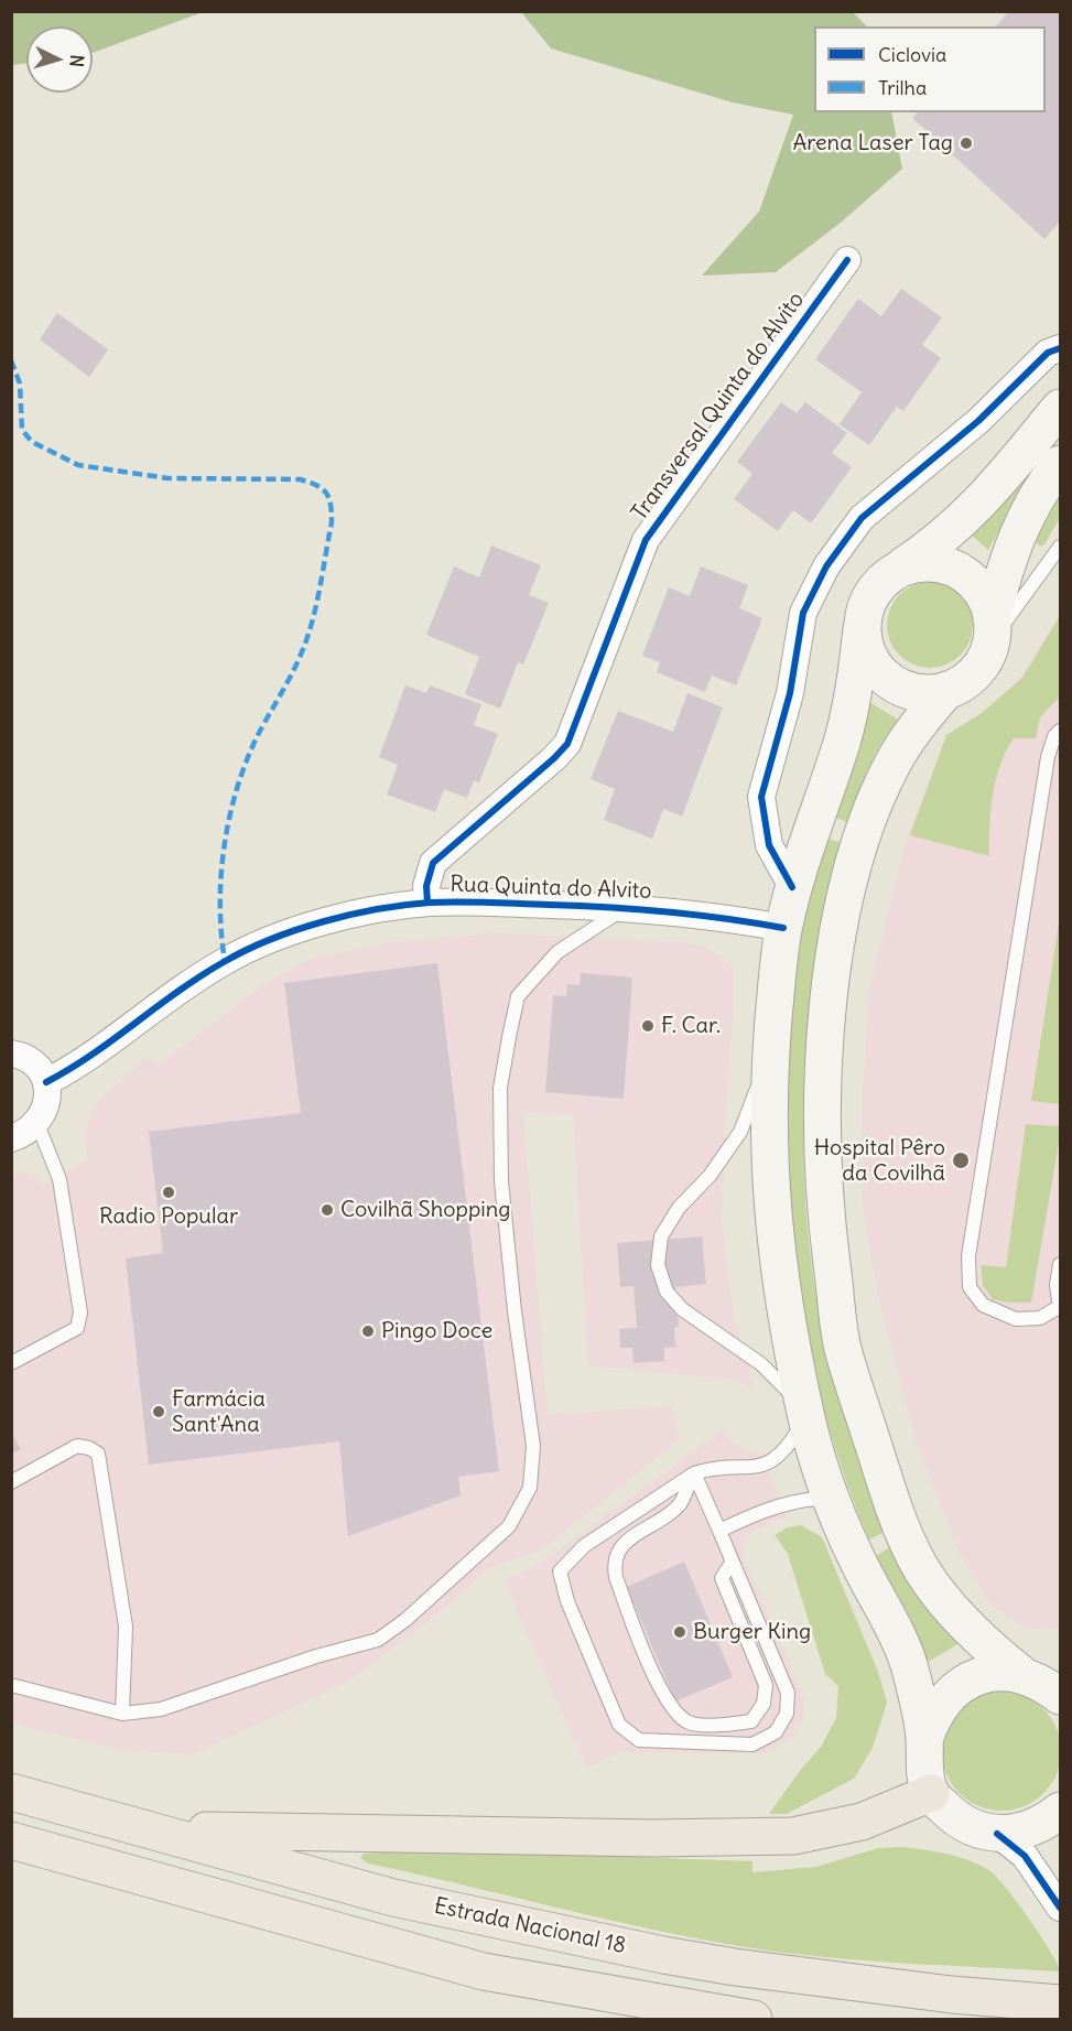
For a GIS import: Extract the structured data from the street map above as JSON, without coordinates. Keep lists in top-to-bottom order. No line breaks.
{"streets":{"main road":["Estrada Nacional 18"],"street":["Transversal Quinta do Alvito","Rua Quinta do Alvito"]},"crossings":[["Transversal Quinta do Alvito","Rua Quinta do Alvito"]],"places":["Arena Laser Tag","F. Car.","Hospital Pêro da Covilhã","Radio Popular","Covilhã Shopping","Pingo Doce","Farmácia Sant'Ana","Burger King"],"legend":["Ciclovia","Trilha"],"north":"right"}
